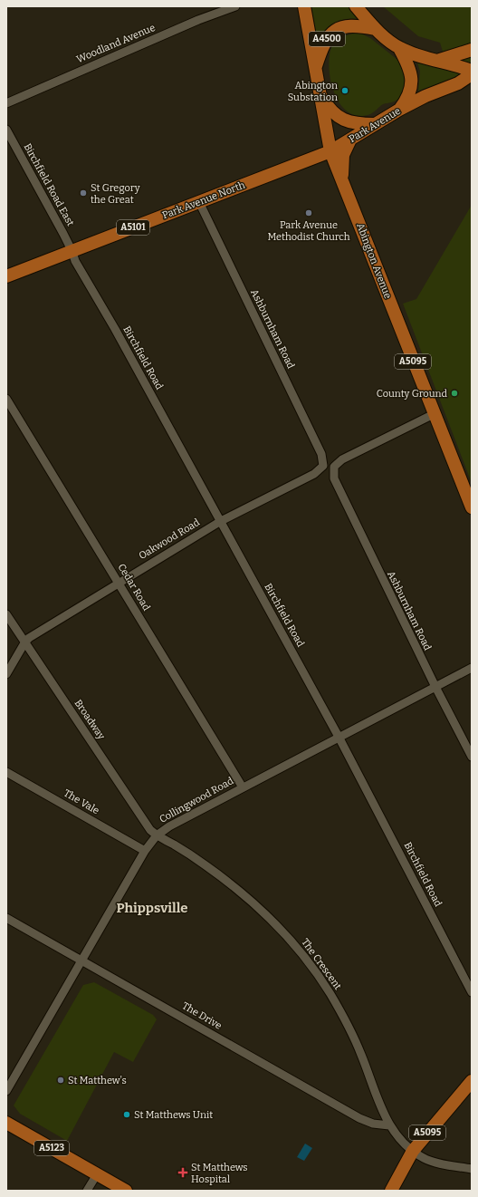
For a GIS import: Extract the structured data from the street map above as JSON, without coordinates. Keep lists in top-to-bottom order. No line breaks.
{"streets":{"main road":["A4500","Park Avenue","Park Avenue North","A5101","Abington Avenue","A5095","A5123"],"street":["Woodland Avenue","Birchfield Road East","Ashburnham Road","Birchfield Road","Oakwood Road","Cedar Road","Broadway","Collingwood Road","The Vale","The Crescent","The Drive"]},"crossings":[["A4500","Park Avenue"],["A4500","Abington Avenue"],["Park Avenue","Park Avenue North"],["Park Avenue","A5101"],["Park Avenue","Abington Avenue"],["Park Avenue","A5095"],["Birchfield Road East","Park Avenue North"],["Birchfield Road East","Birchfield Road"],["Park Avenue North","A5101"],["Park Avenue North","Ashburnham Road"],["Park Avenue North","Birchfield Road"],["Park Avenue North","A5095"],["A5101","Abington Avenue"],["A5101","A5095"],["Abington Avenue","Ashburnham Road"],["Abington Avenue","A5095"],["Ashburnham Road","Oakwood Road"],["Ashburnham Road","Collingwood Road"],["Birchfield Road","Oakwood Road"],["Birchfield Road","Collingwood Road"],["A5095","The Crescent"],["Oakwood Road","Cedar Road"],["Oakwood Road","Broadway"],["Cedar Road","Collingwood Road"],["Broadway","Collingwood Road"],["Broadway","The Crescent"],["Collingwood Road","The Vale"],["Collingwood Road","The Crescent"],["Collingwood Road","The Drive"],["The Crescent","The Drive"]],"districts":["Phippsville"],"places":{"other":["Abington Substation","St Gregory the Great","Park Avenue Methodist Church","County Ground","St Matthew's","St Matthews Unit"],"health":["St Matthews Hospital"]}}
